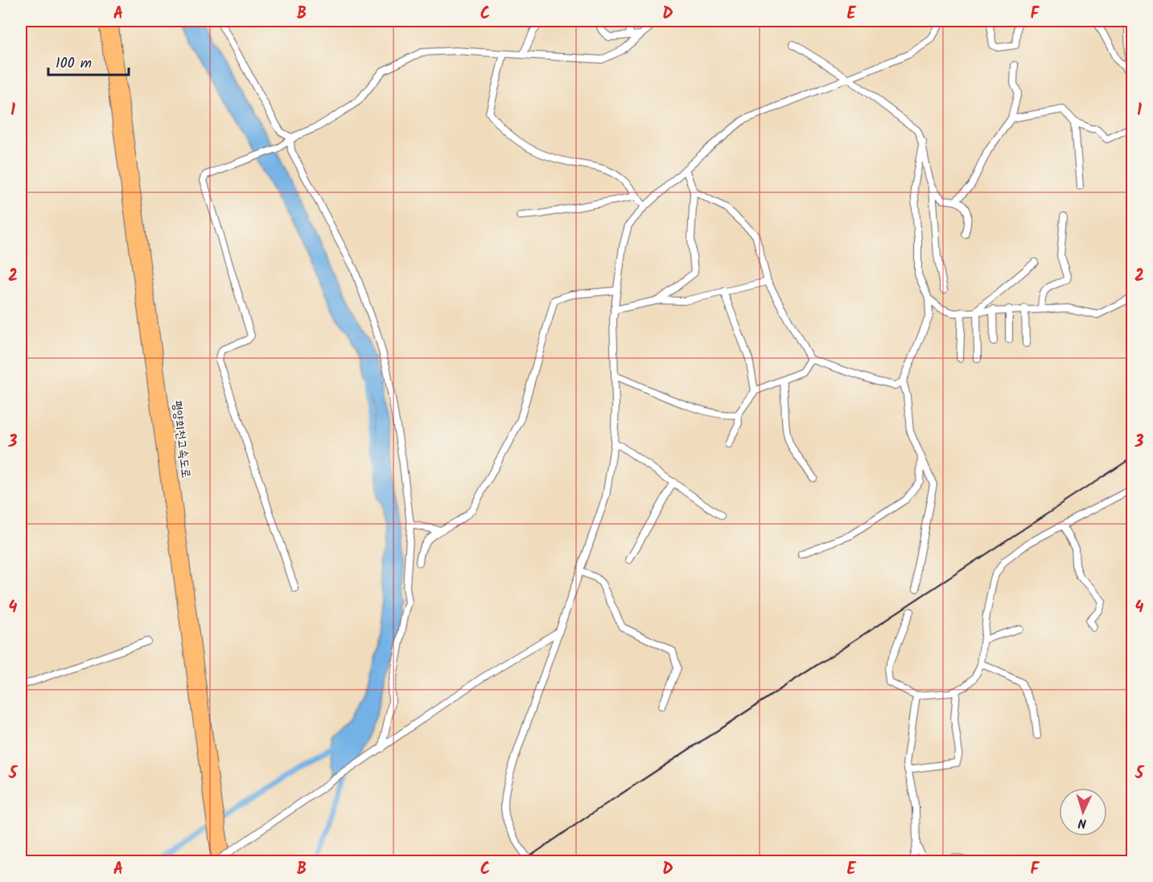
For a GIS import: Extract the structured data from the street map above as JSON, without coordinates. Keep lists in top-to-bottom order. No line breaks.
{"streets":{"highway":["평양희천고속도로"]},"scale_bar":"100 m","north":"bottom","grid":{"columns":["A","B","C","D","E","F"],"rows":["1","2","3","4","5"]}}
